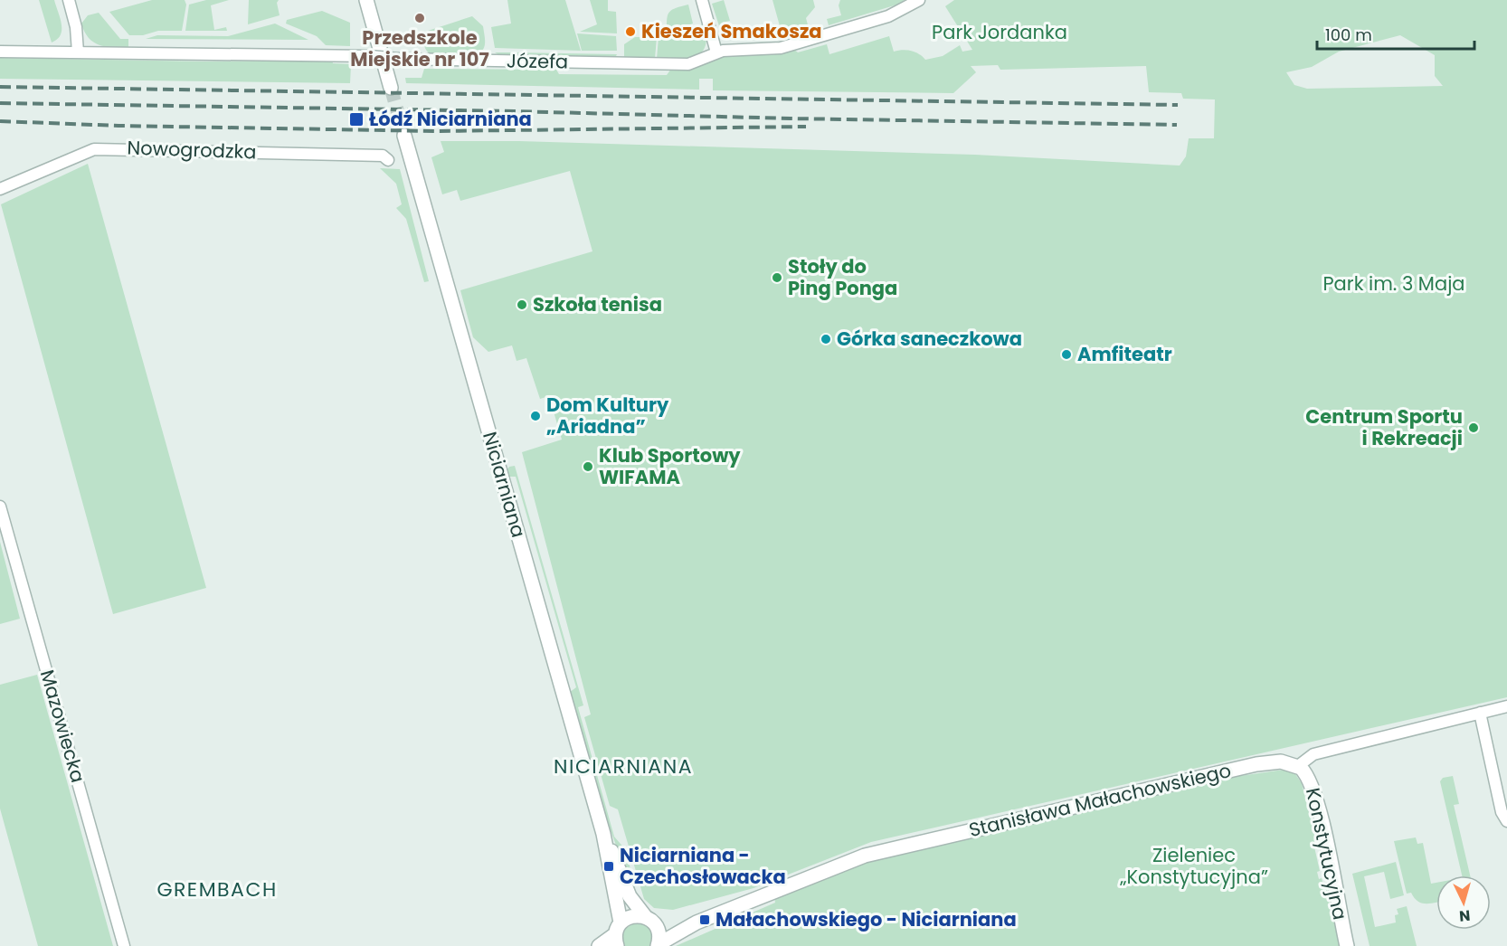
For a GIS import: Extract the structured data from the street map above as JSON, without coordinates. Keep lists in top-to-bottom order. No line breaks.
{"streets":{"street":["Józefa","Nowogrodzka","Niciarniana","Mazowiecka","Stanisława Małachowskiego","Konstytucyjna"]},"crossings":[["Niciarniana","Stanisława Małachowskiego"],["Stanisława Małachowskiego","Konstytucyjna"]],"districts":["NICIARNIANA","GREMBACH"],"parks":["Park Jordanka","Park im. 3 Maja","Zieleniec „Konstytucyjna”"],"places":{"other":["Przedszkole Miejskie nr 107","Kieszeń Smakosza","Stoły do Ping Ponga","Szkoła tenisa","Górka saneczkowa","Amfiteatr","Dom Kultury „Ariadna”","Centrum Sportu i Rekreacji","Klub Sportowy WIFAMA"],"transit":["Łódź Niciarniana","Niciarniana - Czechosłowacka","Małachowskiego - Niciarniana"]},"scale_bar":"100 m","north":"bottom"}
